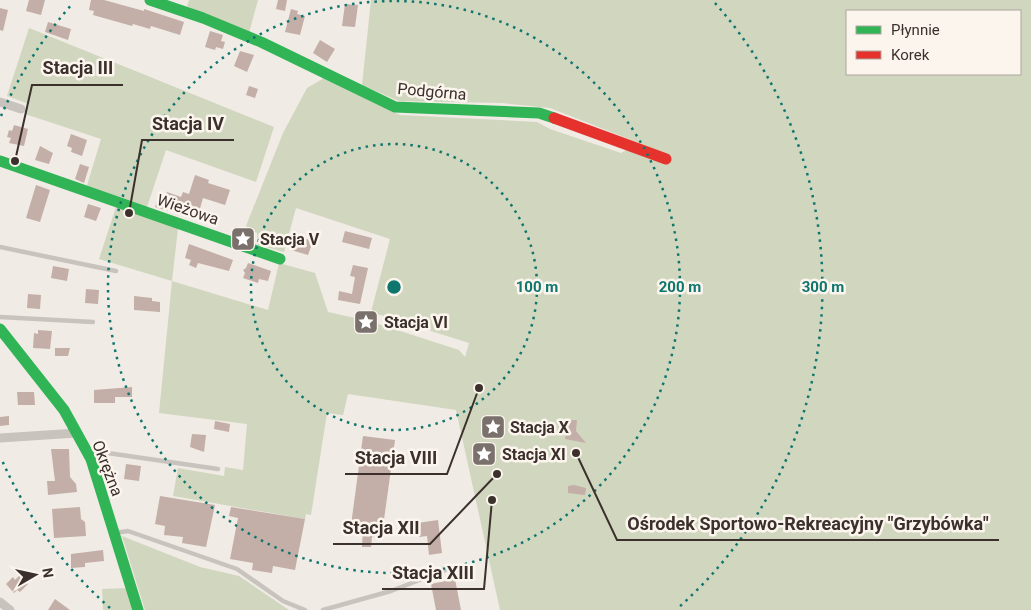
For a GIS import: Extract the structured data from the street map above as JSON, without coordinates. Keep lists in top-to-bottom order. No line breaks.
{"streets":{"street":["Podgórna","Wieżowa","Okrężna"]},"places":{"other":["Stacja III","Stacja IV","Stacja VIII","Ośrodek Sportowo-Rekreacyjny \"Grzybówka\"","Stacja XII","Stacja XIII"],"place":["Stacja V","Stacja VI","Stacja X","Stacja XI"]},"legend":["Płynnie","Korek"],"north":"right","rings":["100 m","200 m","300 m"]}
